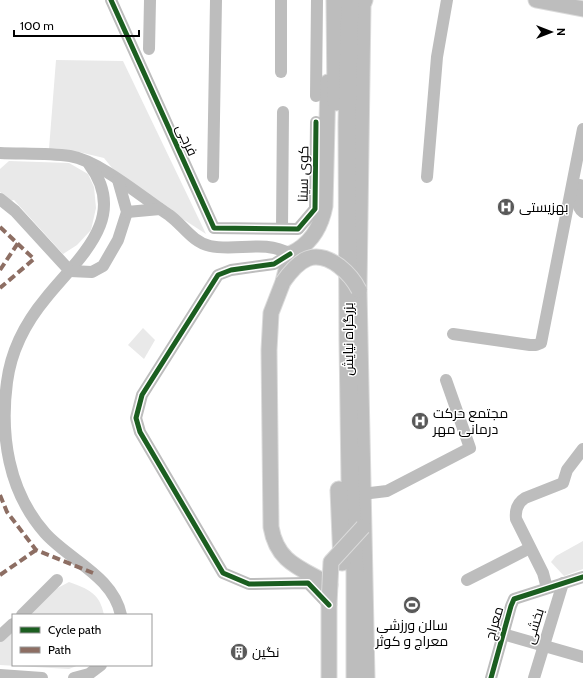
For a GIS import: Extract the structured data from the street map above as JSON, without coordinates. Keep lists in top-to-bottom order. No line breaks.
{"streets":{"highway":["بزرگراه نیایش"],"street":["فرجی","کوی سینا","معراج","بخشی"]},"crossings":[["فرجی","کوی سینا"],["معراج","بخشی"]],"places":{"hospital":["بهزیستی","مجتمع حرکت درمانی مهر"],"sports":["سالن ورزشی معراج و کوثر"],"building":["نگین"]},"legend":["Cycle path","Path"],"scale_bar":"100 m","north":"right"}
